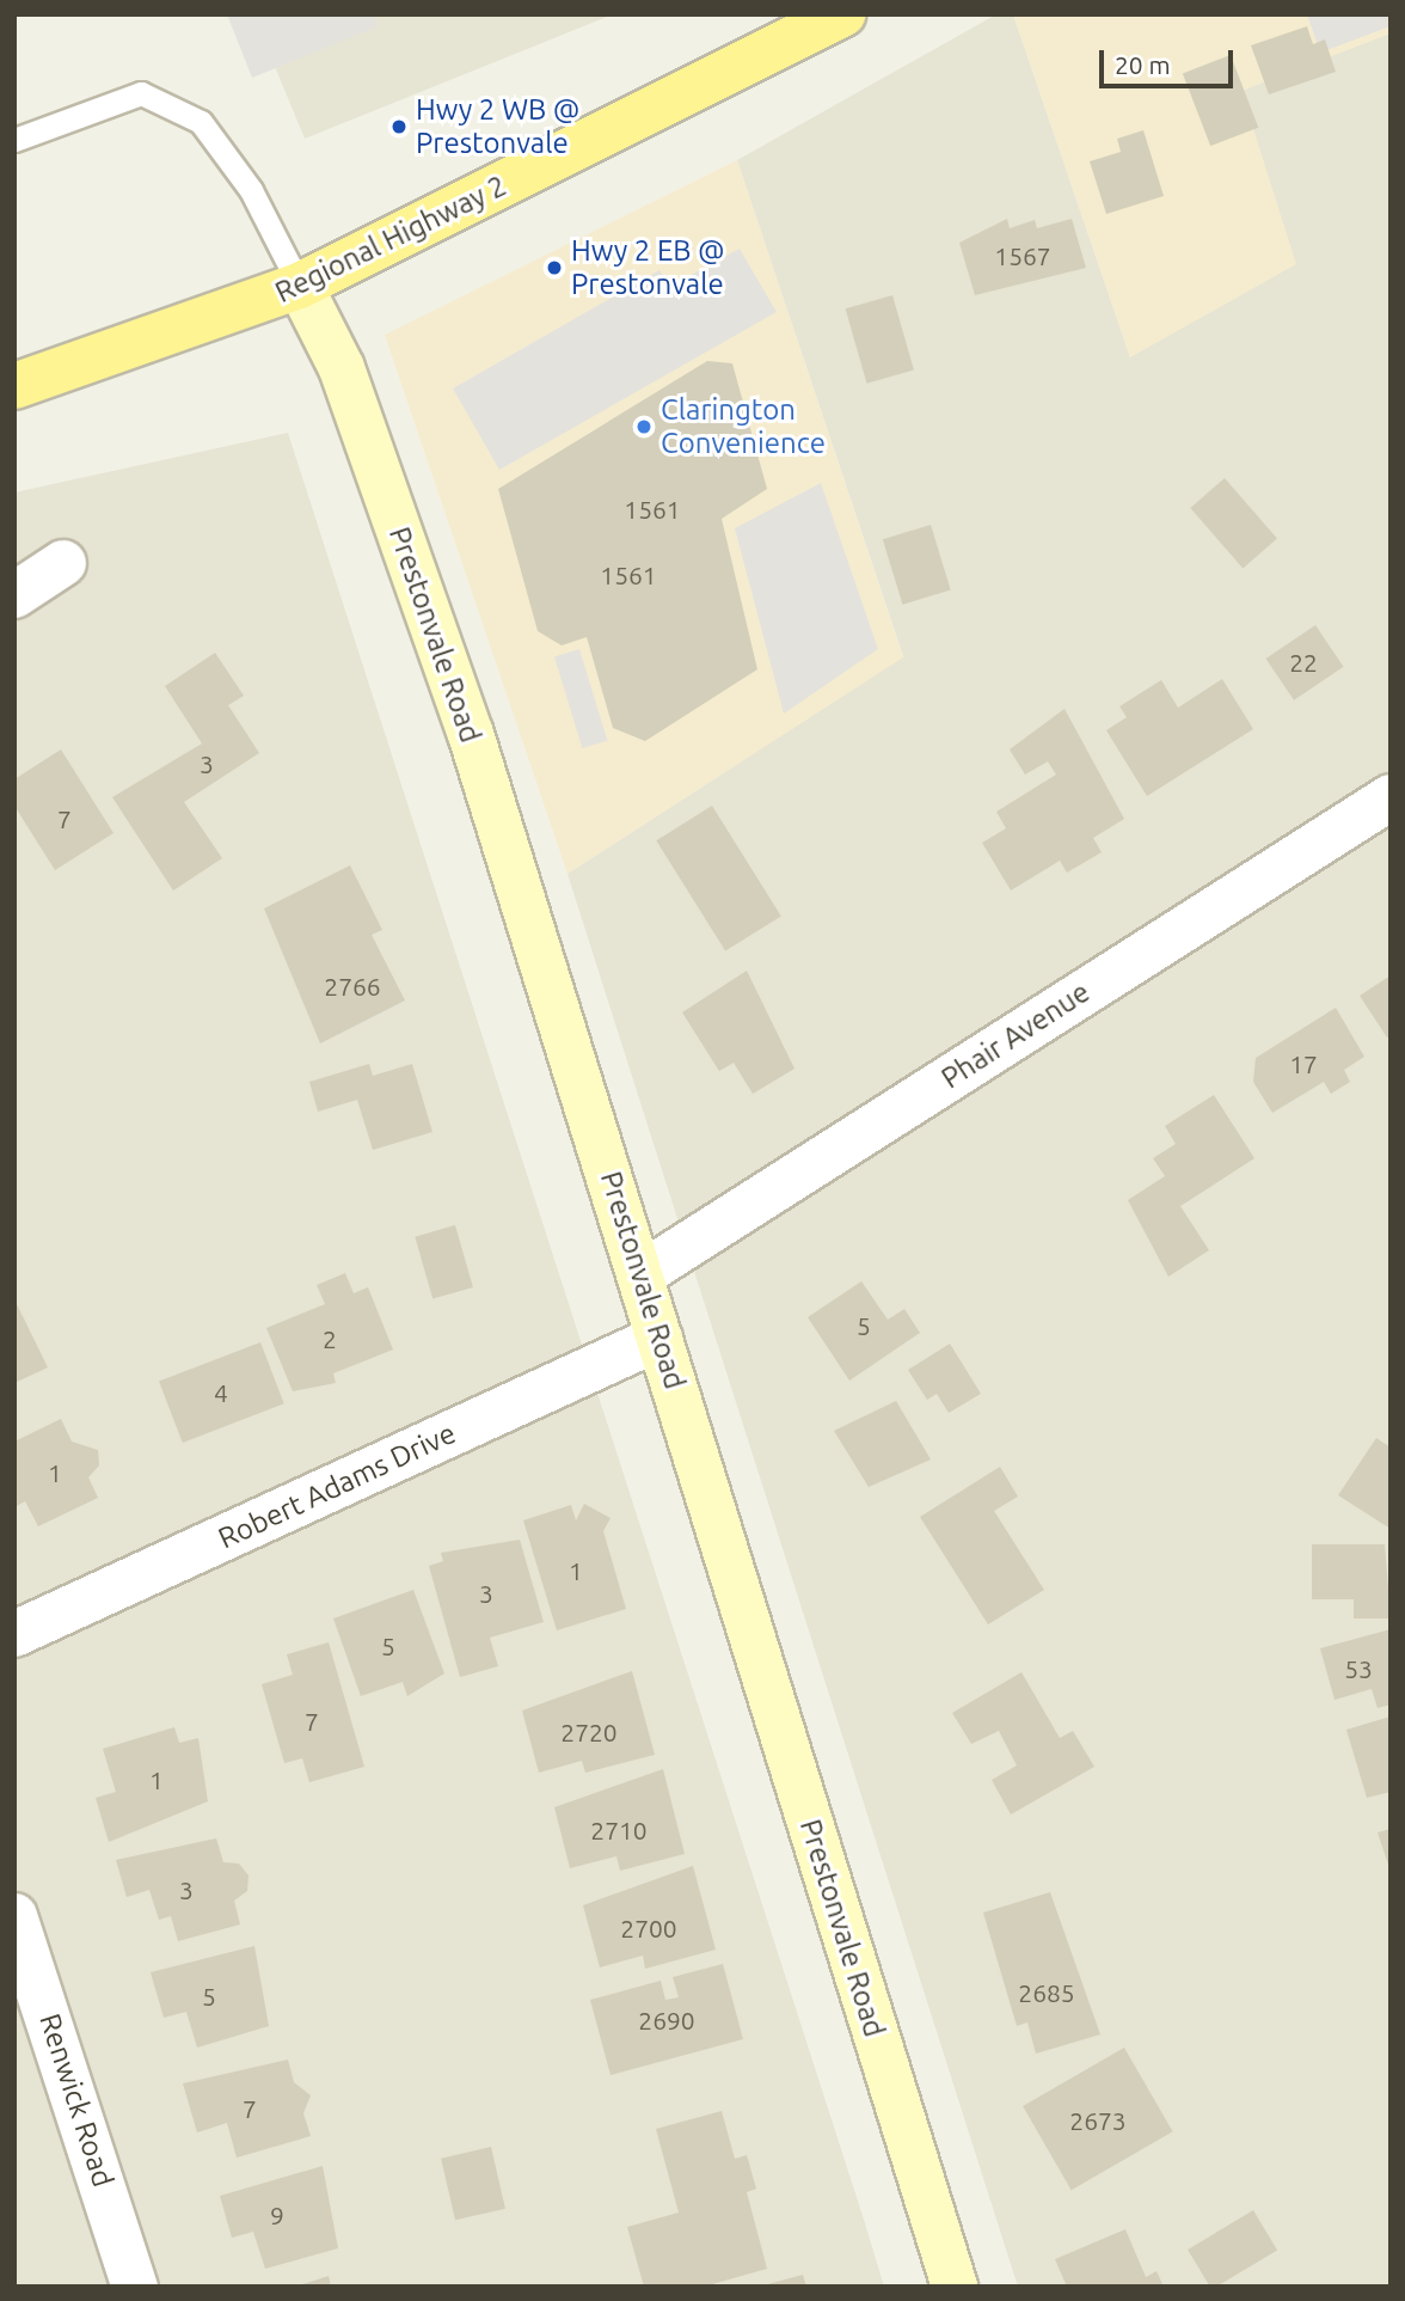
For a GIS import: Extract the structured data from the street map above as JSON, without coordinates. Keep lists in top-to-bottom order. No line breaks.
{"streets":{"main road":["Regional Highway 2"],"street":["Prestonvale Road","Phair Avenue","Robert Adams Drive","Renwick Road"]},"crossings":[["Regional Highway 2","Prestonvale Road"],["Prestonvale Road","Phair Avenue"],["Prestonvale Road","Robert Adams Drive"]],"places":["Hwy 2 WB @ Prestonvale","Hwy 2 EB @ Prestonvale","Clarington Convenience"],"house_numbers":["1567","1561","1561","22","3","7","2766","17","5","2","4","1","1","3","5","53","7","2720","1","2710","3","2700","2685","5","2690","7","2673","9"],"scale_bar":"20 m"}
